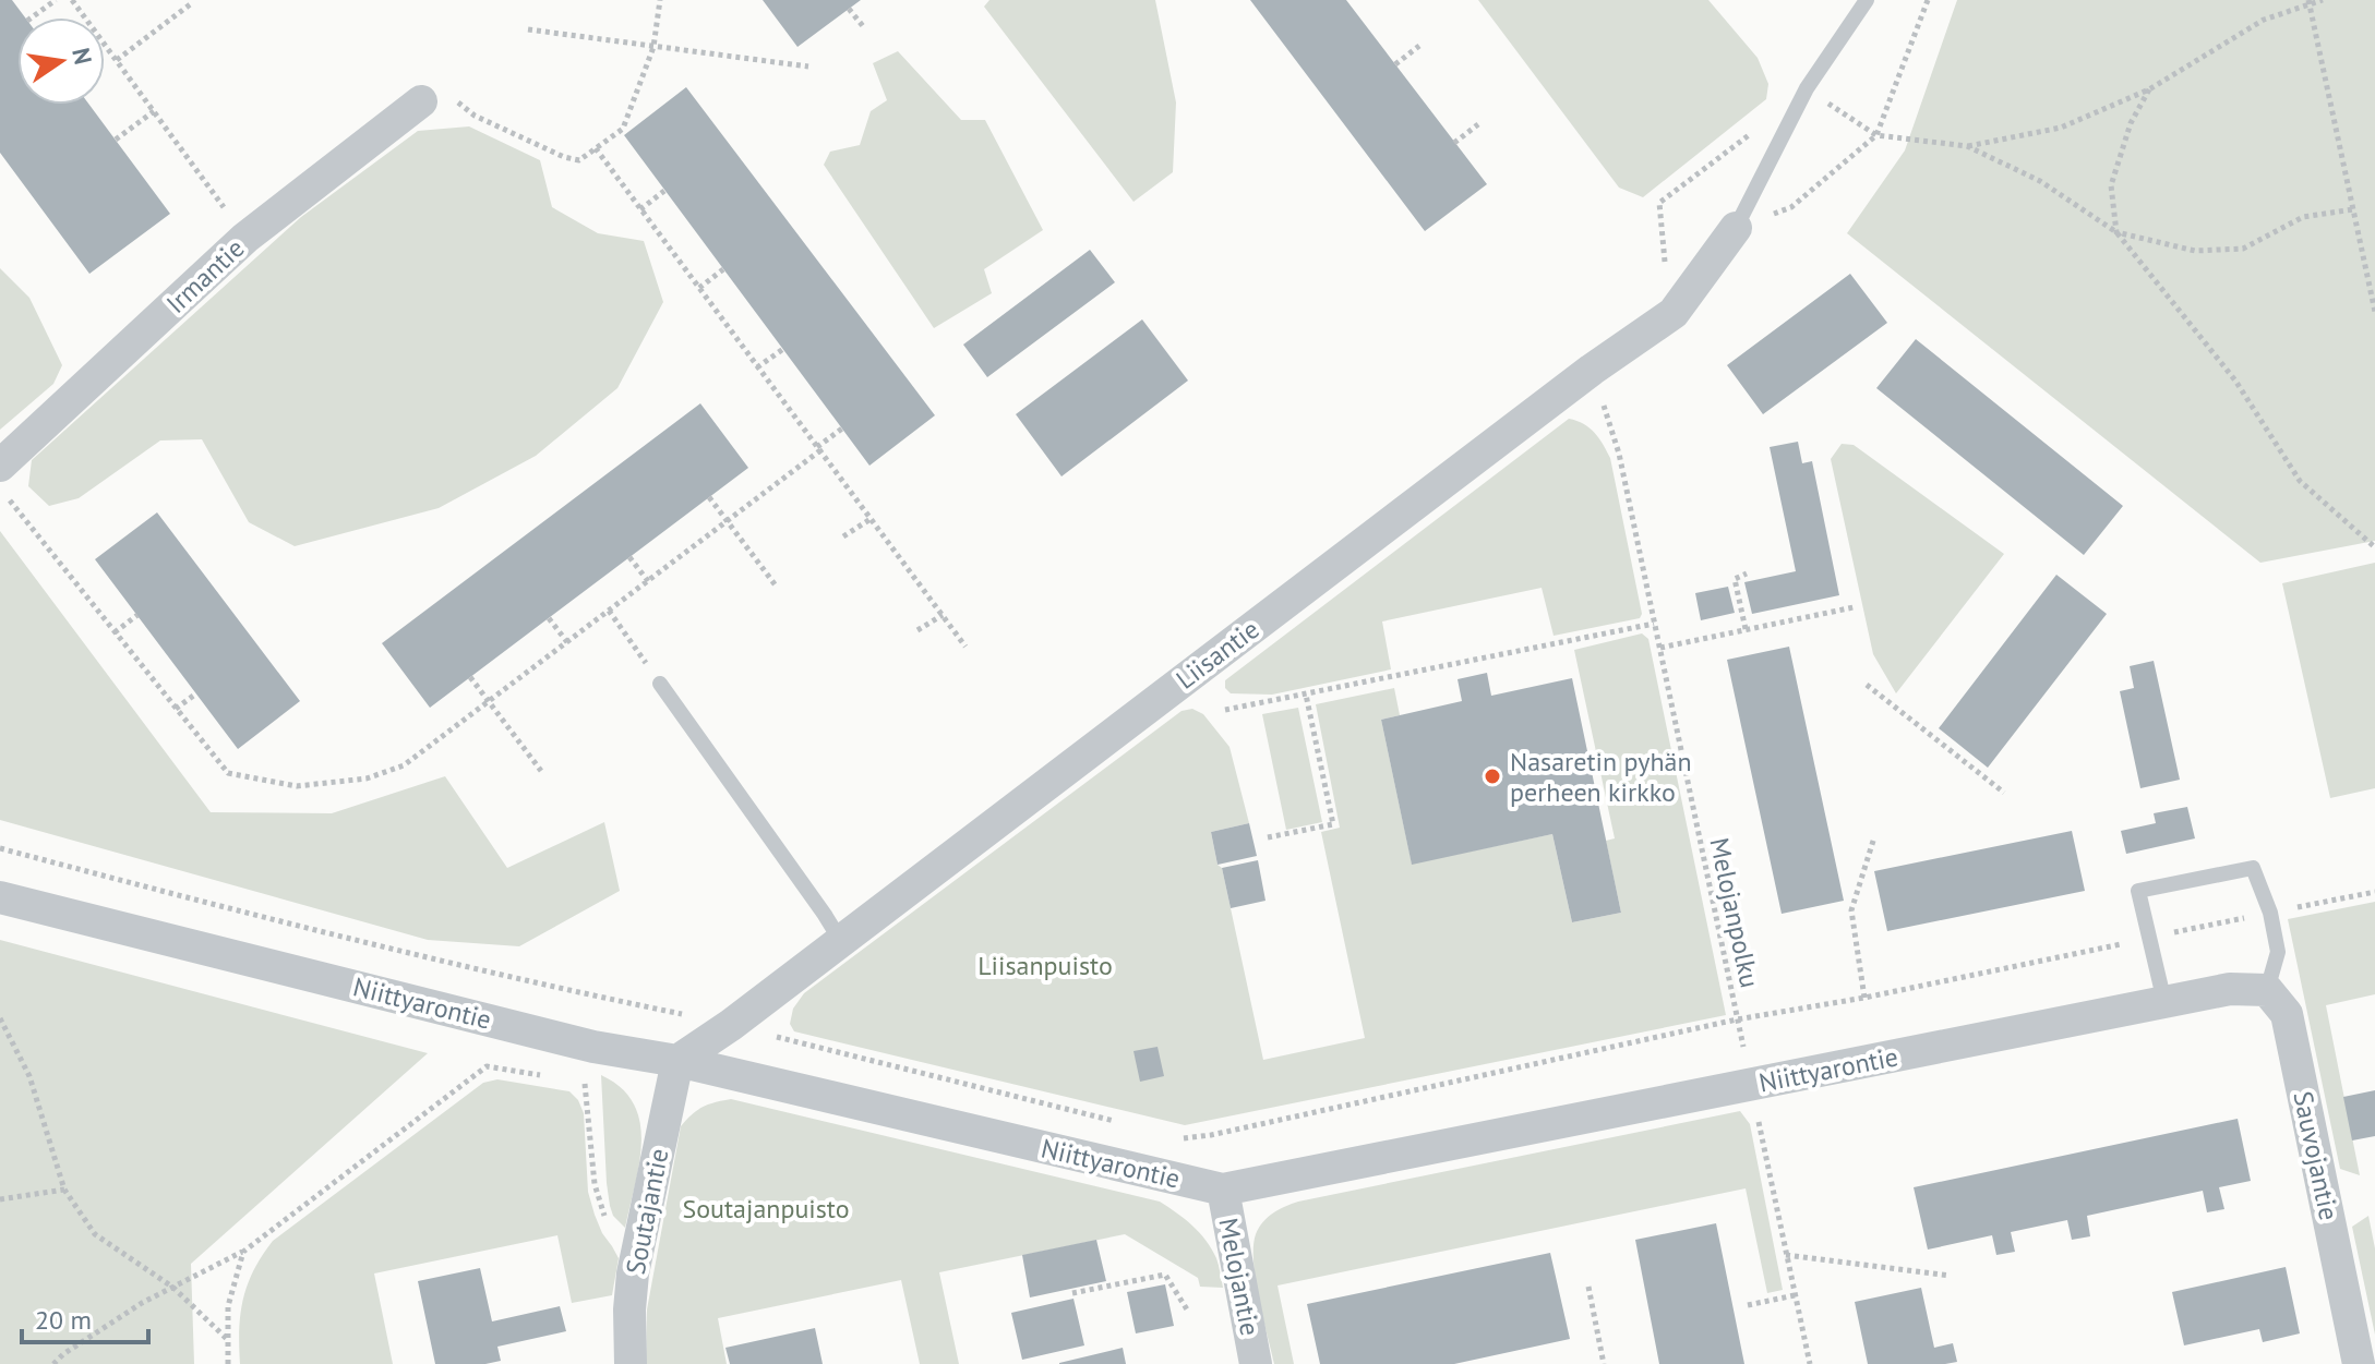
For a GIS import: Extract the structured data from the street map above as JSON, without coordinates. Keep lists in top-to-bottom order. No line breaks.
{"streets":{"street":["Irmantie","Liisantie","Niittyarontie","Sauvojantie","Soutajantie","Melojantie"],"path":["Melojanpolku"]},"crossings":[["Liisantie","Melojanpolku"],["Liisantie","Niittyarontie"],["Liisantie","Soutajantie"],["Melojanpolku","Niittyarontie"],["Niittyarontie","Sauvojantie"],["Niittyarontie","Soutajantie"],["Niittyarontie","Melojantie"]],"parks":["Liisanpuisto","Soutajanpuisto"],"places":["Nasaretin pyhän perheen kirkko"],"scale_bar":"20 m","north":"right"}
